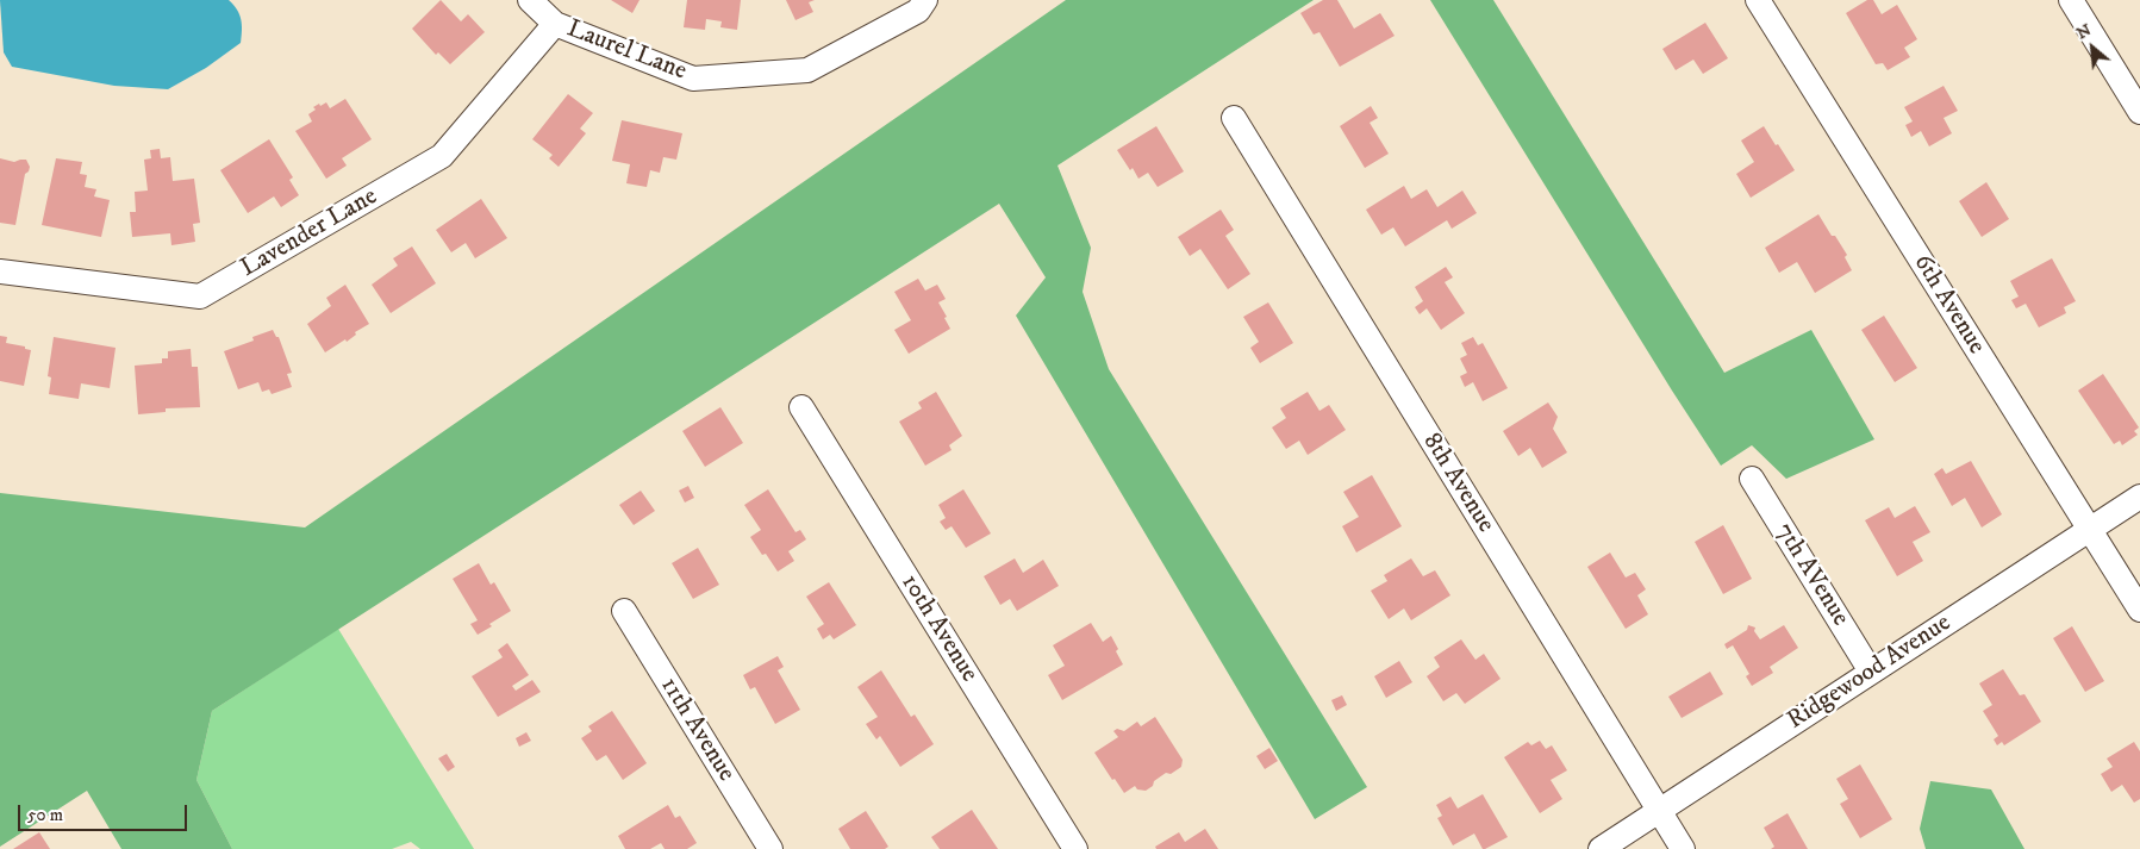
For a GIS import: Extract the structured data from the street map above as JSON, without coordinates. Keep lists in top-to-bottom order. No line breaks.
{"streets":{"street":["Laurel Lane","Lavender Lane","6th Avenue","8th Avenue","7th AVenue","10th Avenue","Ridgewood Avenue","11th Avenue"]},"crossings":[["Laurel Lane","Lavender Lane"],["6th Avenue","Ridgewood Avenue"],["8th Avenue","Ridgewood Avenue"],["7th AVenue","Ridgewood Avenue"]],"scale_bar":"50 m","north":"top left"}
